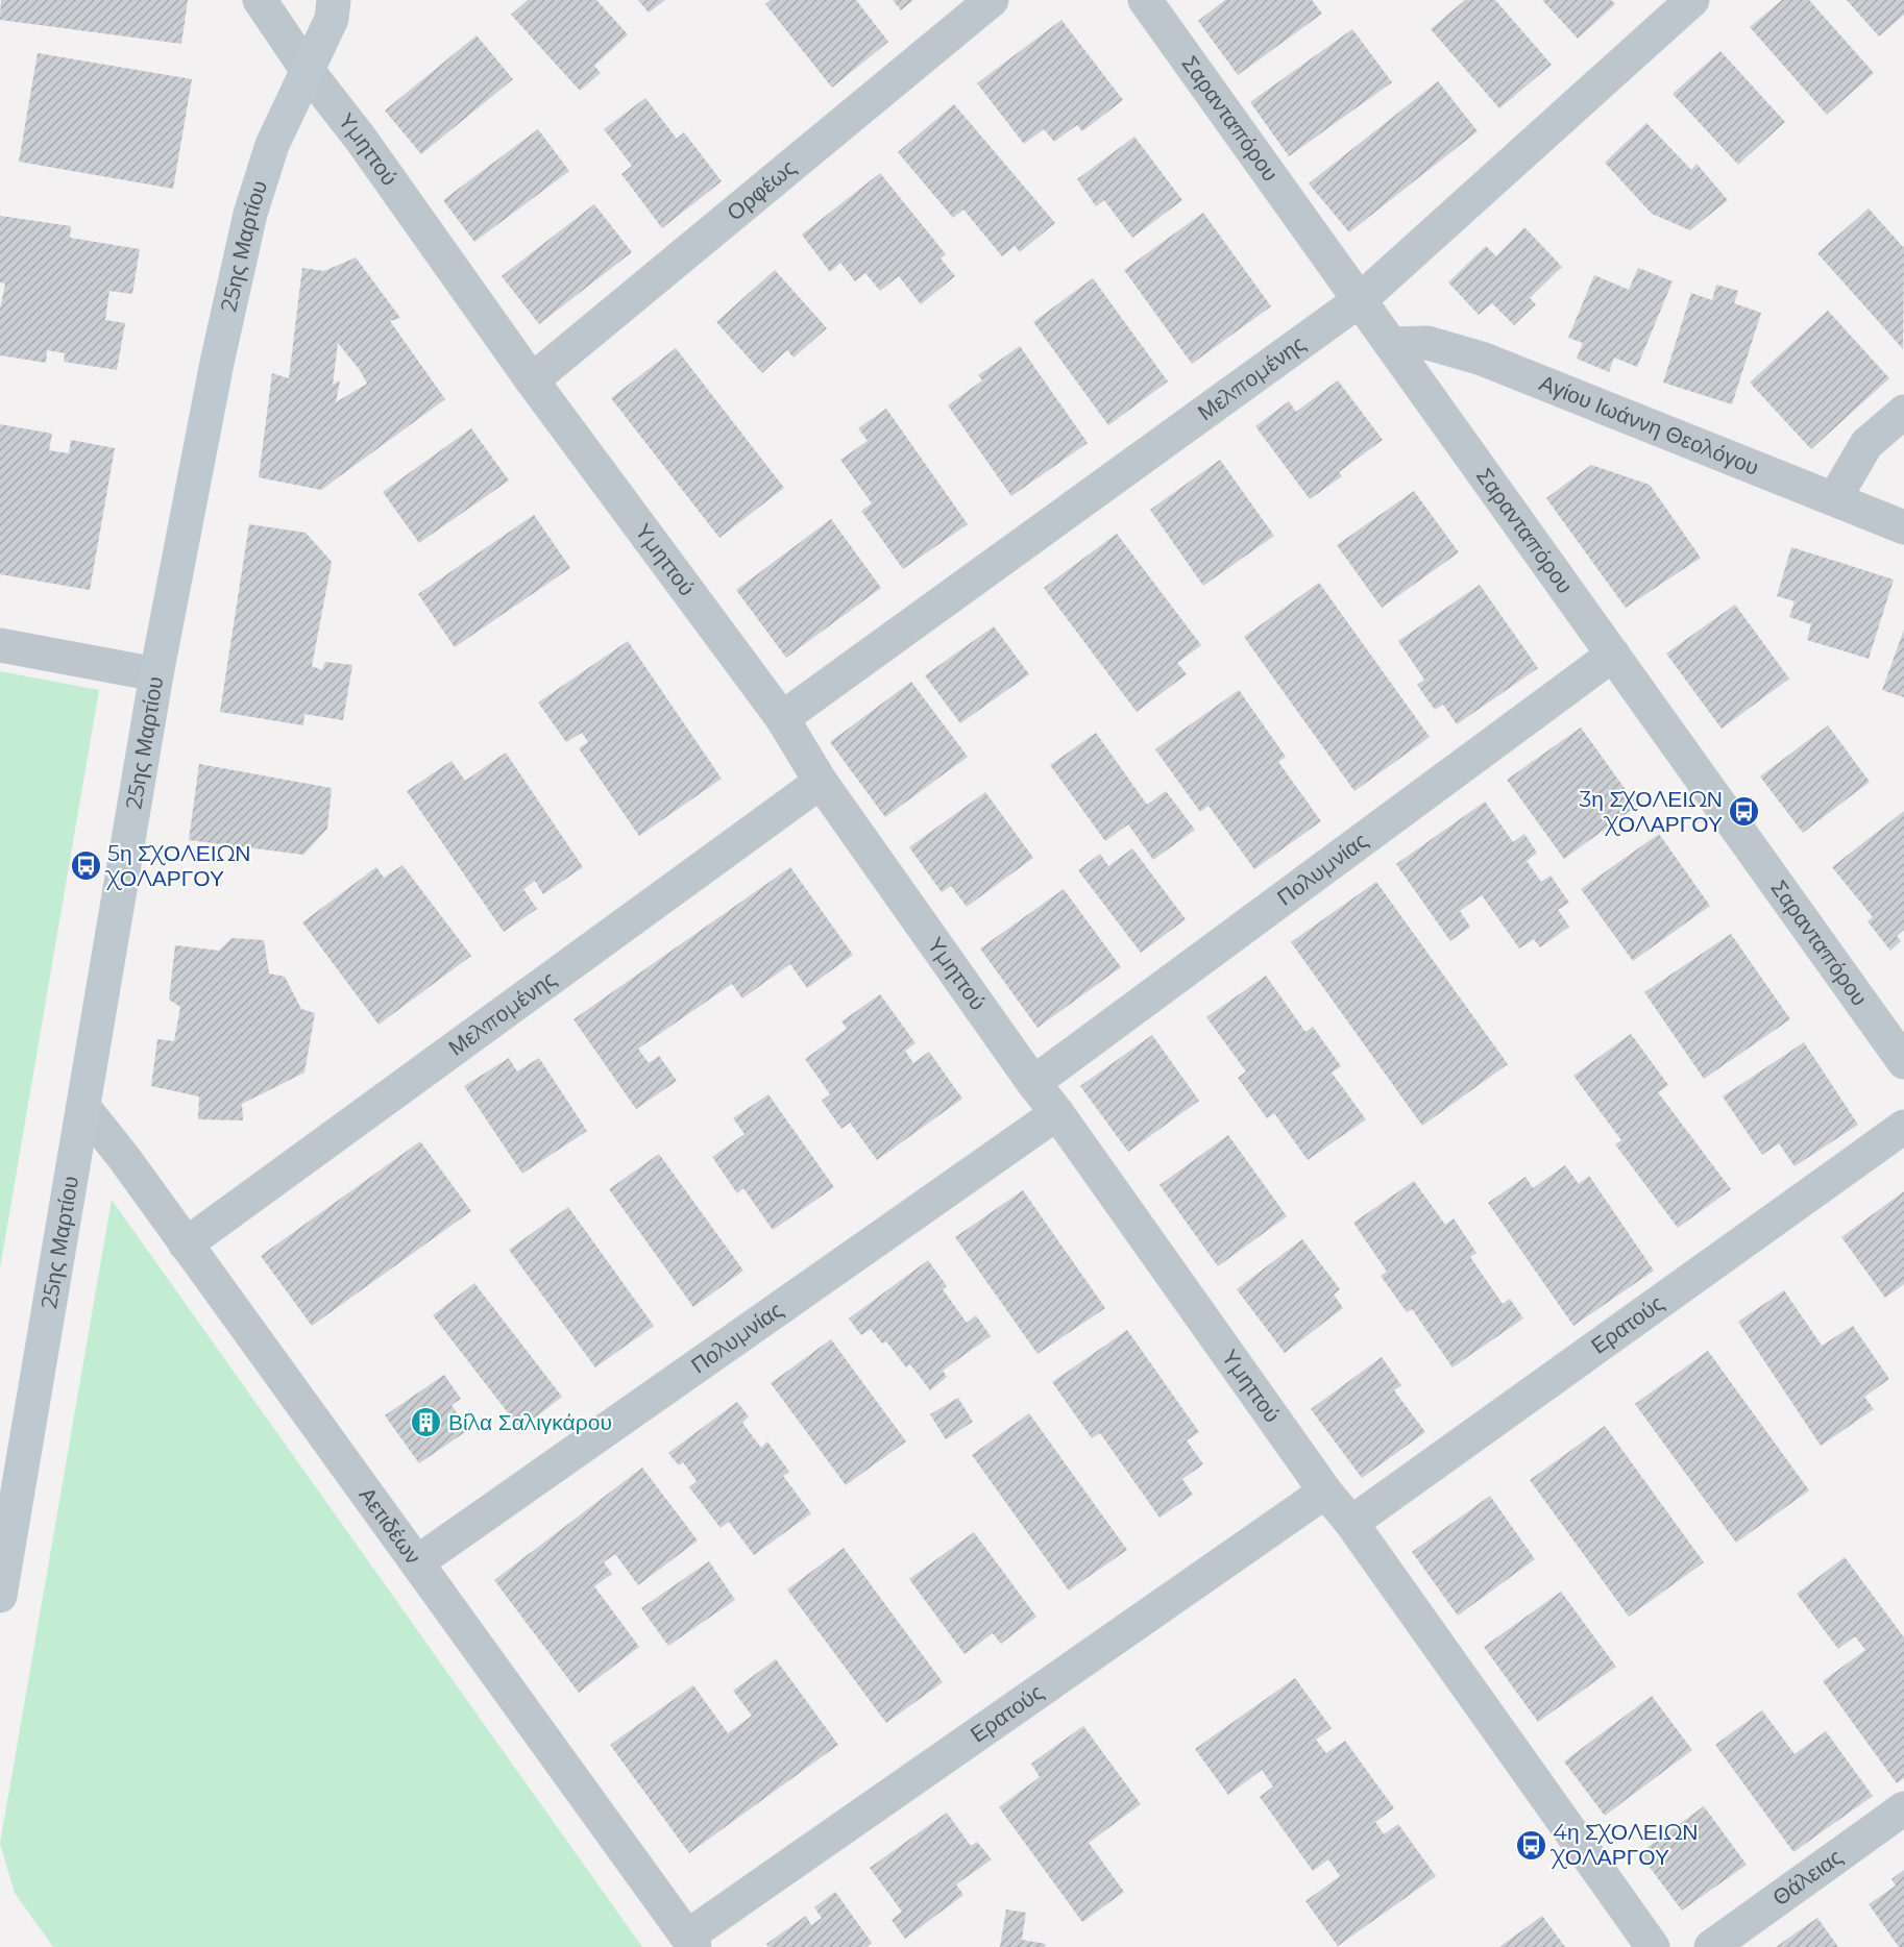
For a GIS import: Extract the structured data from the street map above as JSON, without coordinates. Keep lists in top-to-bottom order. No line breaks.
{"streets":{"street":["Σαρανταπόρου","Υμηττού","Ορφέως","25ης Μαρτίου","Μελπομένης","Αγίου Ιωάννη Θεολόγου","Πολυμνίας","Ερατούς","Αετιδέων","Θάλειας"]},"crossings":[["Σαρανταπόρου","Μελπομένης"],["Σαρανταπόρου","Αγίου Ιωάννη Θεολόγου"],["Σαρανταπόρου","Πολυμνίας"],["Υμηττού","Ορφέως"],["Υμηττού","25ης Μαρτίου"],["Υμηττού","Μελπομένης"],["Υμηττού","Πολυμνίας"],["Υμηττού","Ερατούς"],["25ης Μαρτίου","Αετιδέων"],["Μελπομένης","Αετιδέων"],["Πολυμνίας","Αετιδέων"],["Ερατούς","Αετιδέων"]],"places":{"bus stop":["3η ΣΧΟΛΕΙΩΝ ΧΟΛΑΡΓΟΥ","5η ΣΧΟΛΕΙΩΝ ΧΟΛΑΡΓΟΥ","4η ΣΧΟΛΕΙΩΝ ΧΟΛΑΡΓΟΥ"],"building":["Βίλα Σαλιγκάρου"]}}
